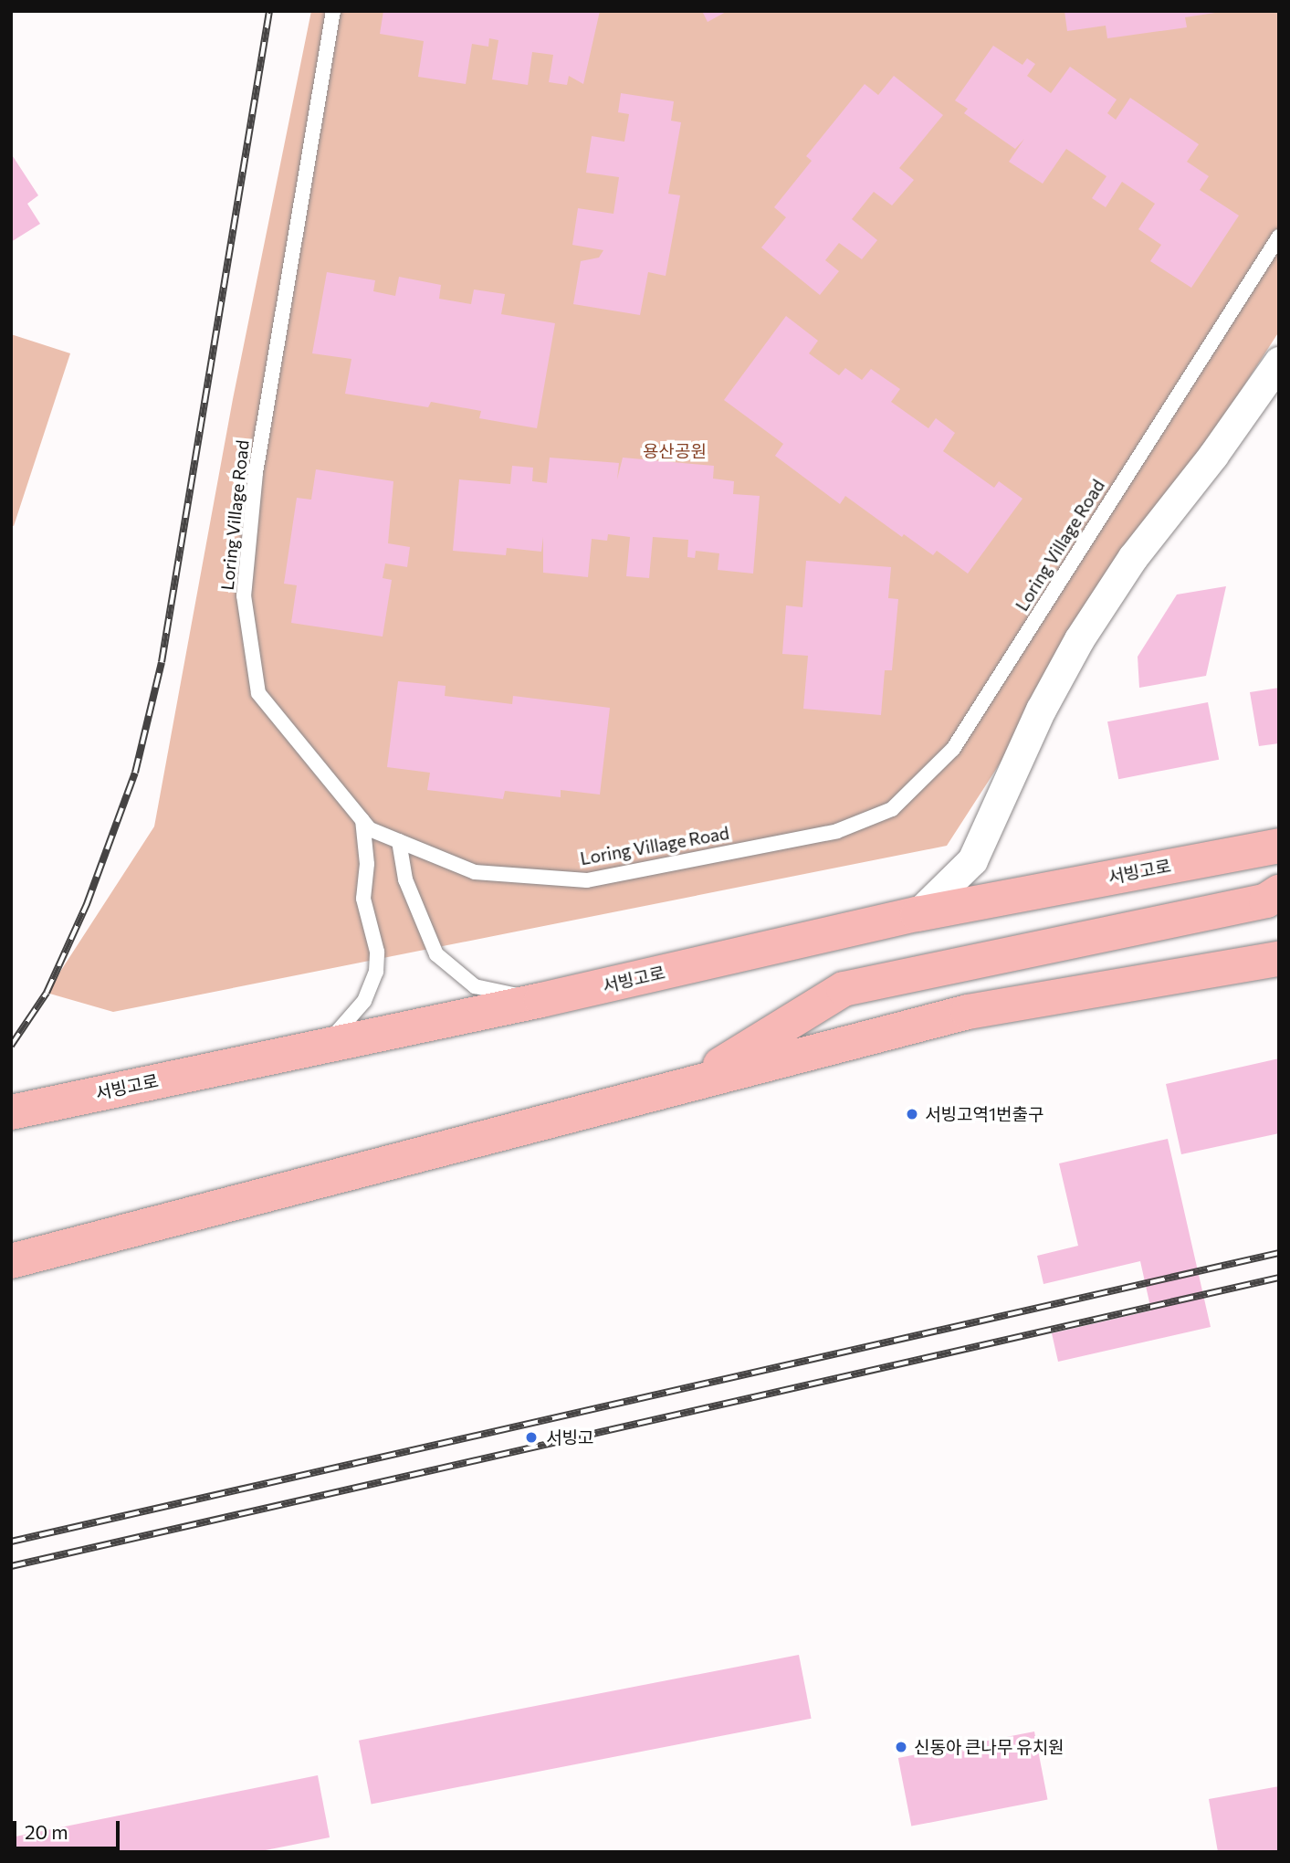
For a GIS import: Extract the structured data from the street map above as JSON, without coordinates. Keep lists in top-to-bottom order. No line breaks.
{"streets":{"main road":["서빙고로"],"lane":["Loring Village Road"]},"parks":["용산공원"],"places":["서빙고역1번출구","서빙고","신동아 큰나무 유치원"],"scale_bar":"20 m"}
